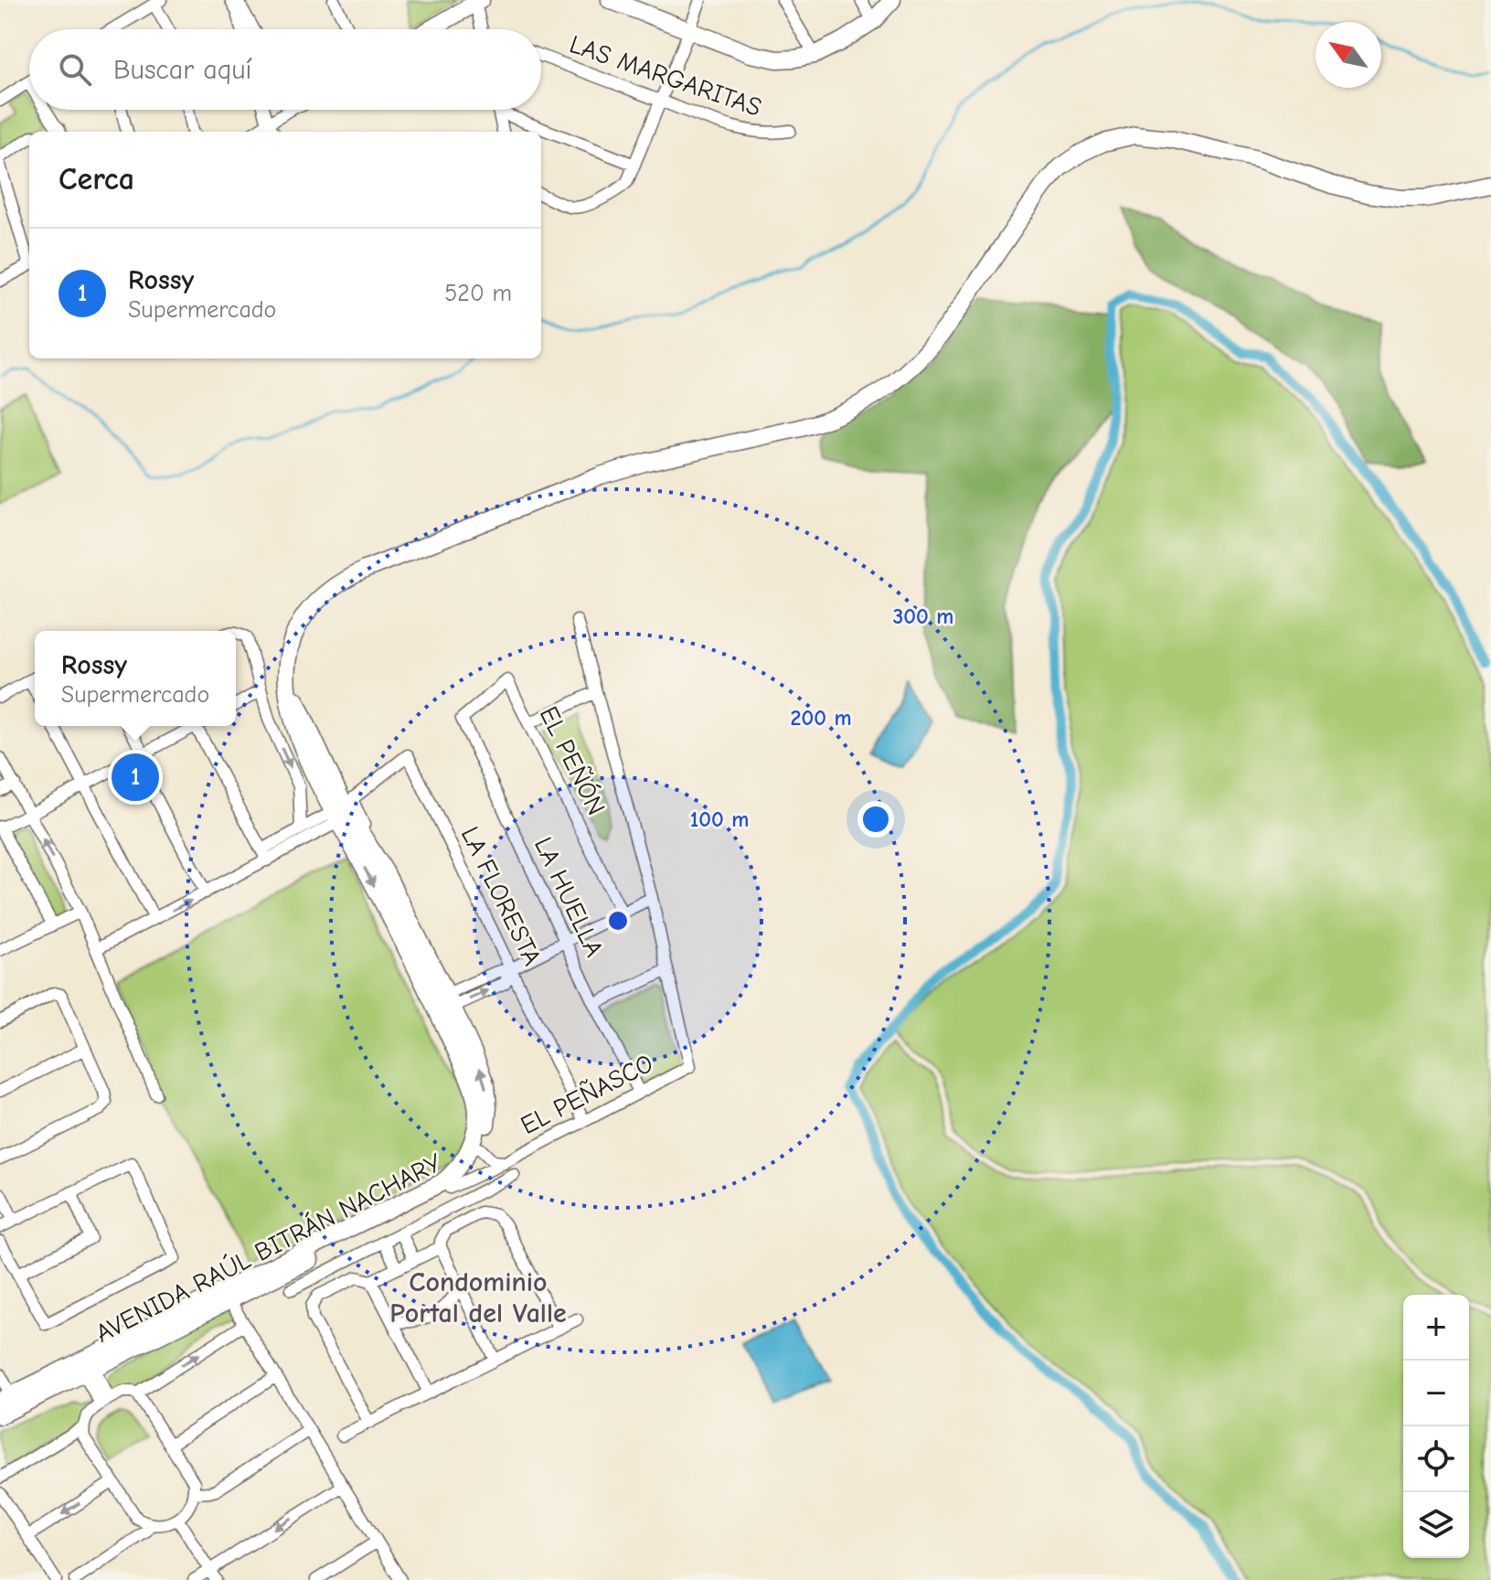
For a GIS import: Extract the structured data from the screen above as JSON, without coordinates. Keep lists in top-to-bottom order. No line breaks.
{"streets":{"main road":["AVENIDA RAÚL BITRÁN NACHARY"],"street":["LAS MARGARITAS","EL PEÑÓN","LA FLORESTA","LA HUELLA","EL PEÑASCO"]},"crossings":[["EL PEÑÓN","LA HUELLA"],["LA FLORESTA","EL PEÑASCO"],["LA FLORESTA","AVENIDA RAÚL BITRÁN NACHARY"],["LA HUELLA","EL PEÑASCO"],["EL PEÑASCO","AVENIDA RAÚL BITRÁN NACHARY"]],"districts":["Condominio Portal del Valle"],"north":"top left","page":{"search":"Buscar aquí","heading":"Cerca","list":[{"mark":"1","name":"Rossy","note":"Supermercado","value":"520 m"}],"popup":["Rossy","Supermercado"],"pins":"1","map_buttons":["+","−"]},"rings":["300 m","200 m","100 m"]}
